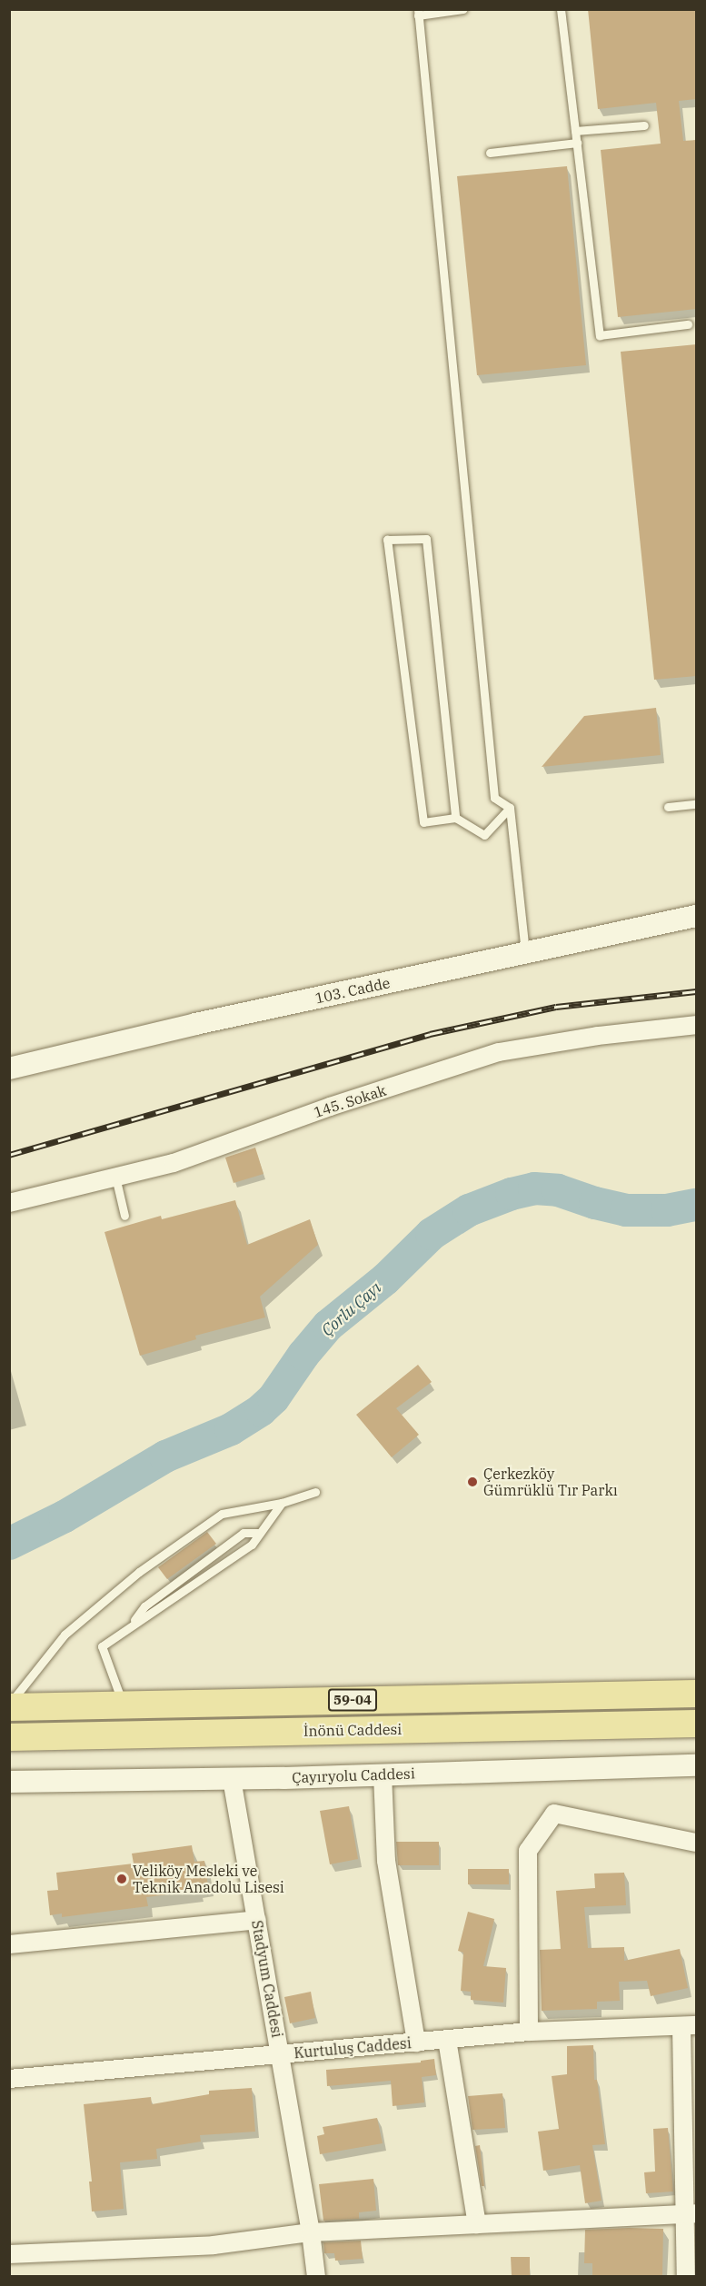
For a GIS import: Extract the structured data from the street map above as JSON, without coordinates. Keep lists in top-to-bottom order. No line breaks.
{"streets":{"main road":["59-04","İnönü Caddesi"],"street":["103. Cadde","145. Sokak","Çayıryolu Caddesi","Stadyum Caddesi","Kurtuluş Caddesi"]},"crossings":[["Çayıryolu Caddesi","Stadyum Caddesi"],["Stadyum Caddesi","Kurtuluş Caddesi"]],"water":["Çorlu Çayı"],"places":["Çerkezköy Gümrüklü Tır Parkı","Veliköy Mesleki ve Teknik Anadolu Lisesi"]}
